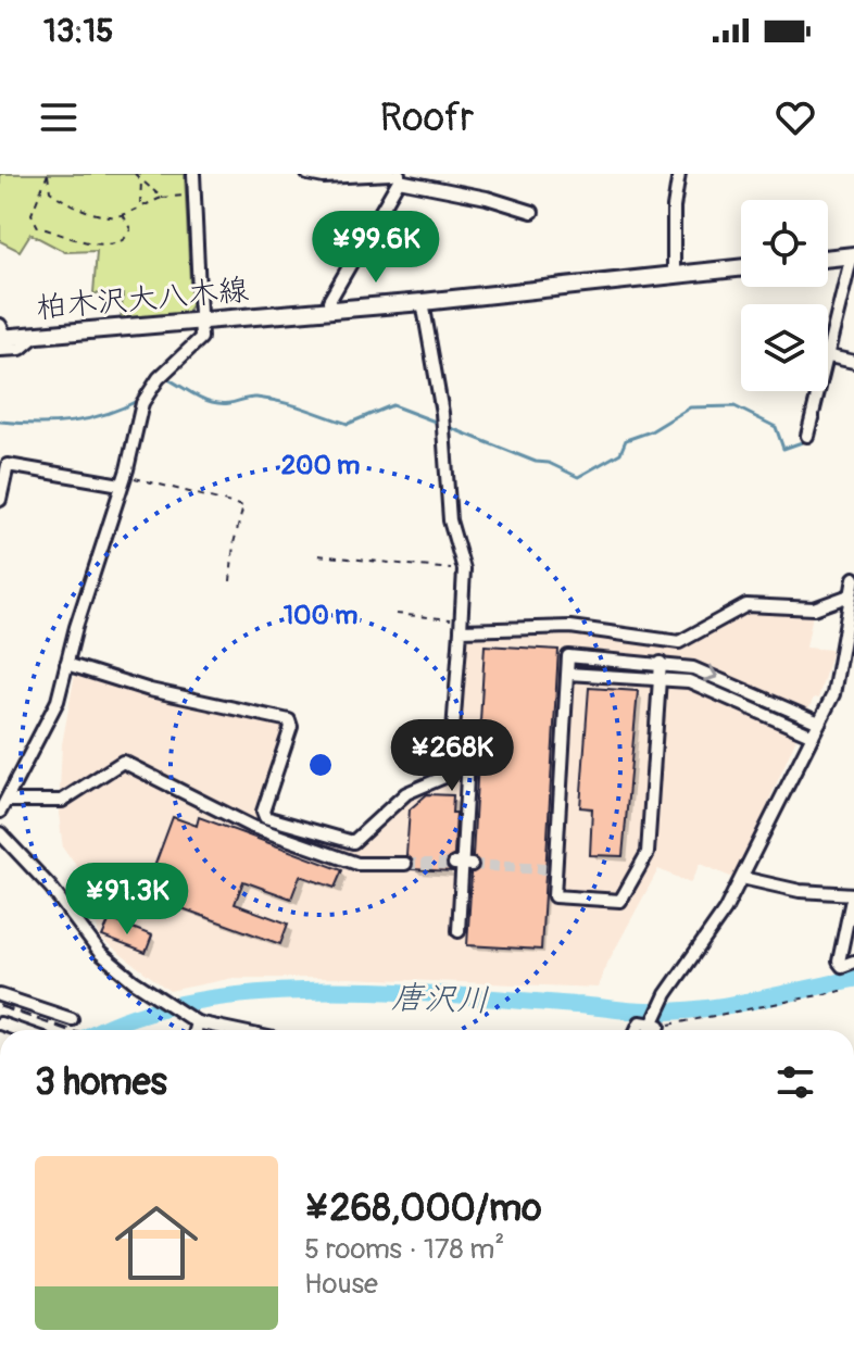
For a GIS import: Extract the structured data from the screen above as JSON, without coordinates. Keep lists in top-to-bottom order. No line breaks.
{"streets":{"main road":["柏木沢大八木線"]},"water":["唐沢川"],"page":{"status":"13:15","header":"Roofr","price":["¥99.6K","¥268K","¥91.3K"],"heading":"3 homes","list":[{"name":"¥268,000/mo","note":"5 rooms · 178 m² · House"}]},"rings":["200 m","100 m"]}
